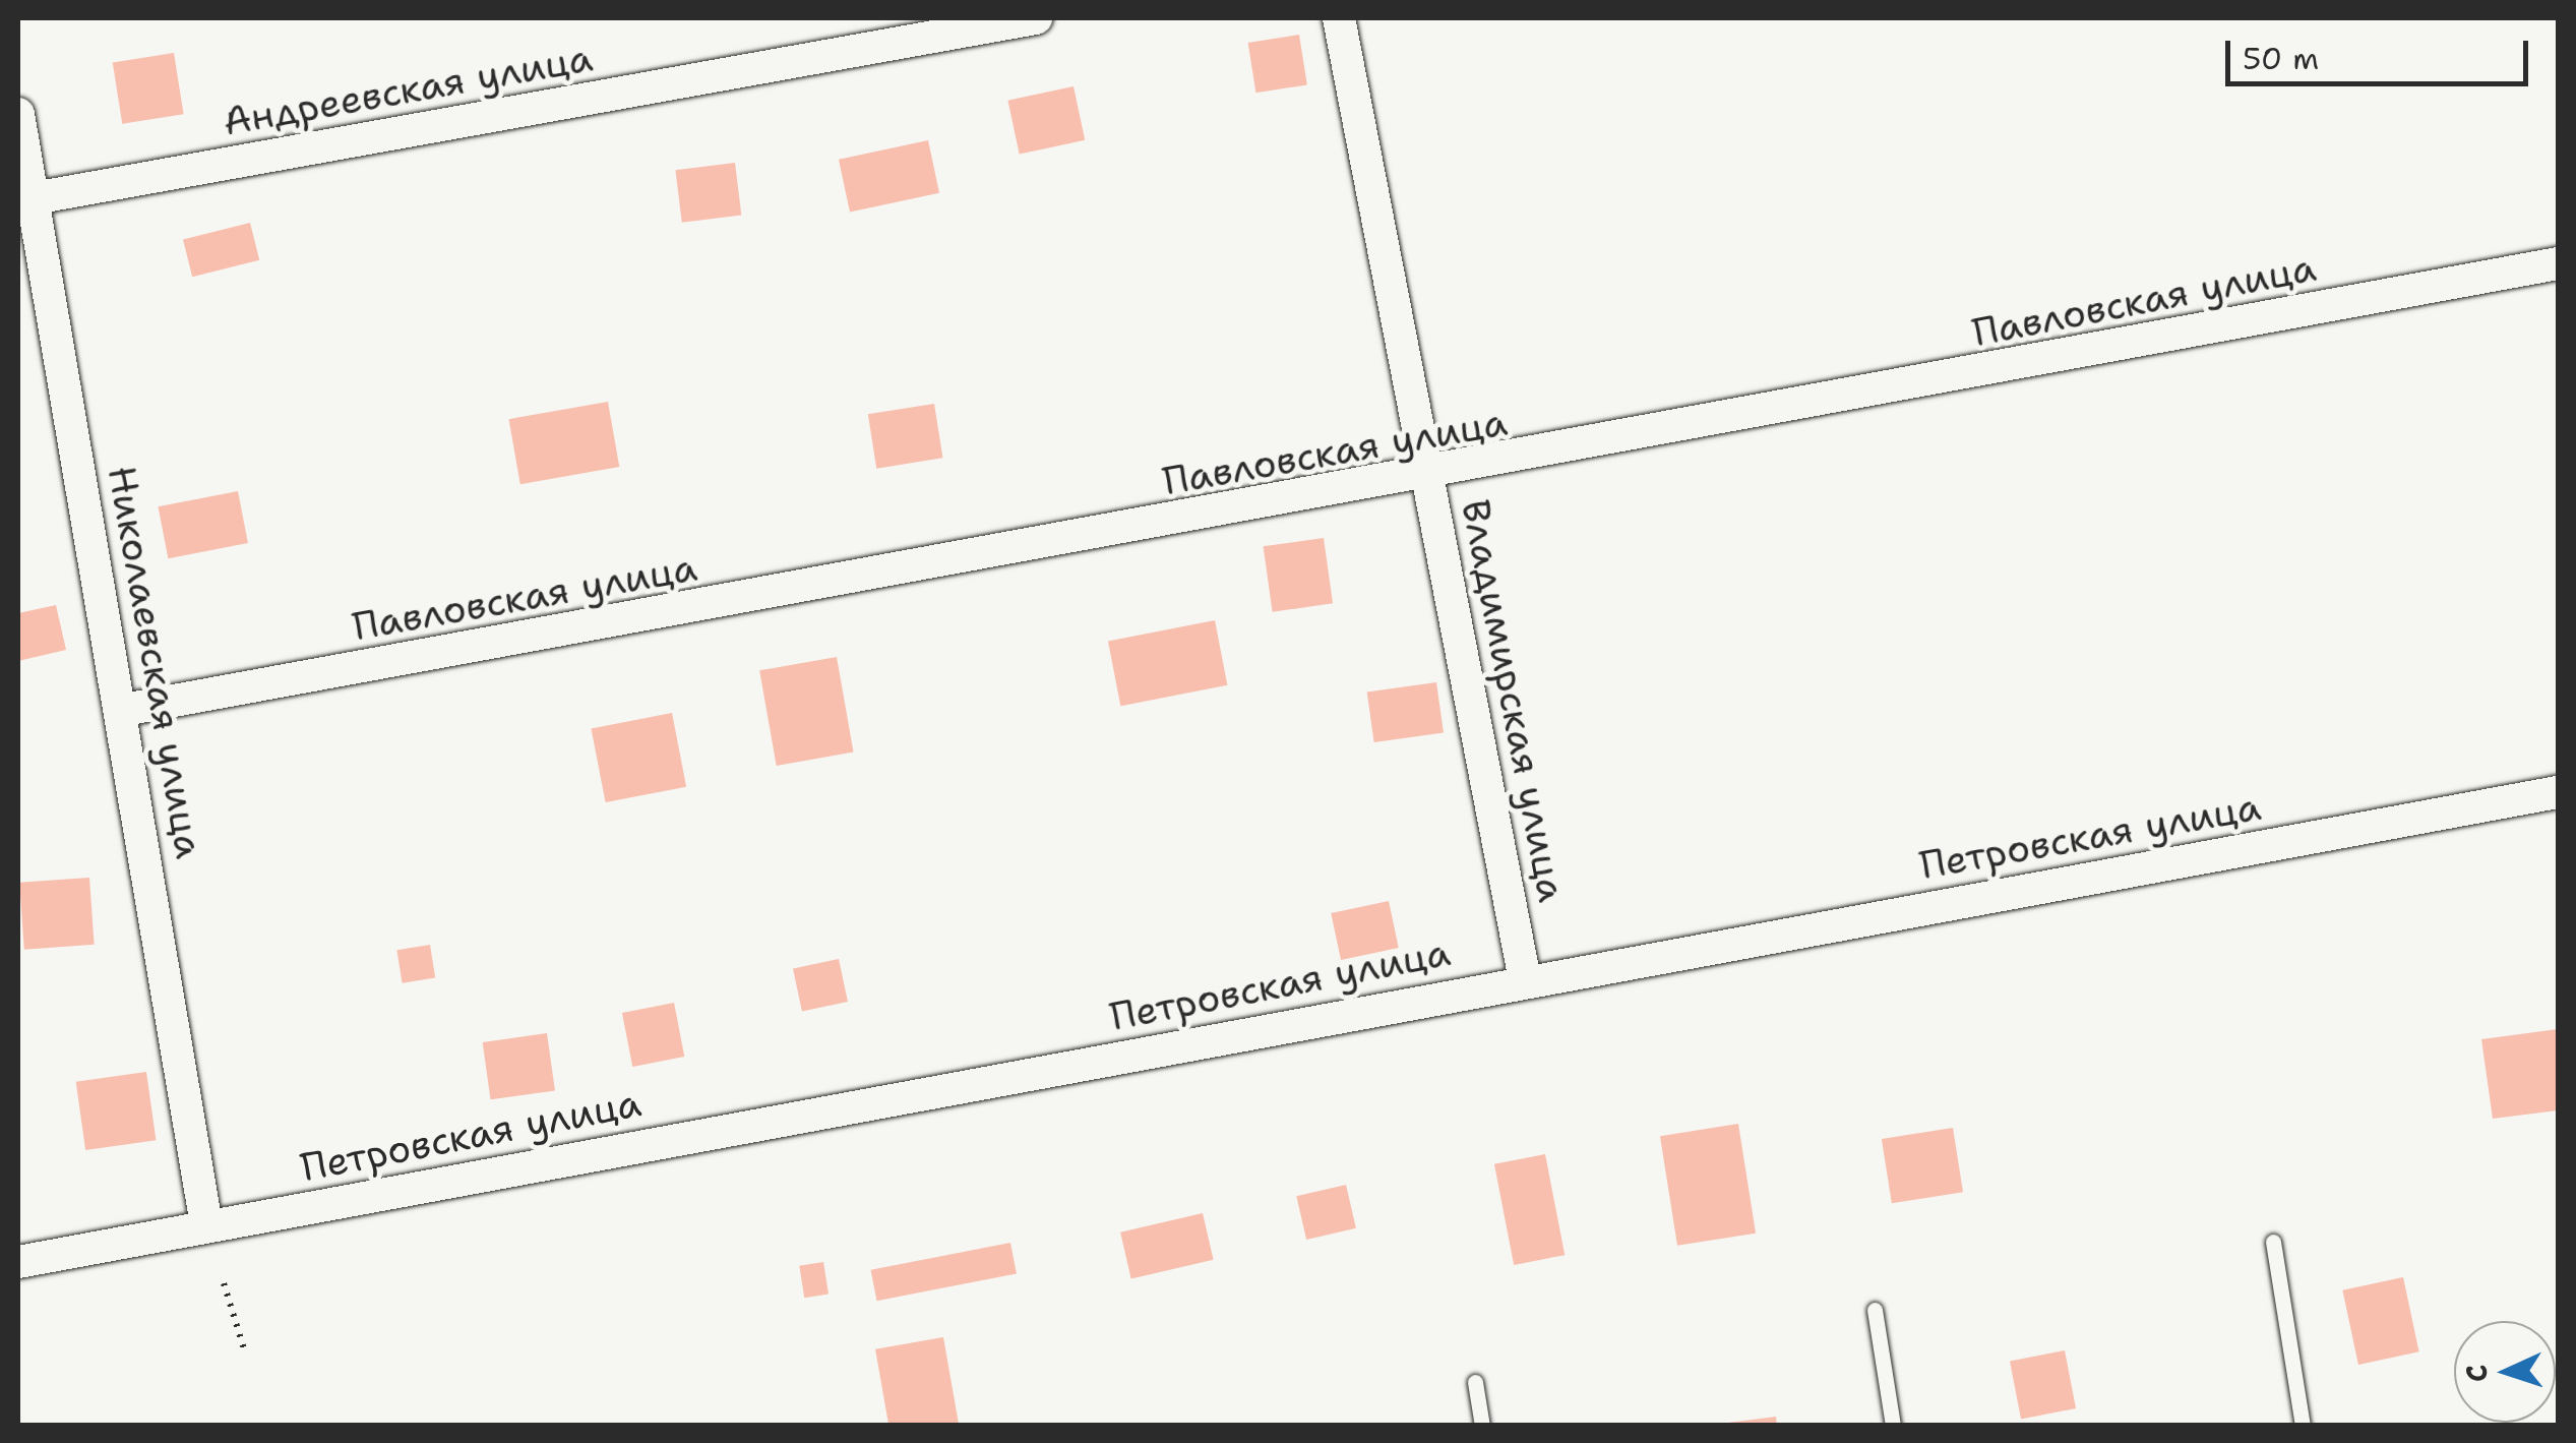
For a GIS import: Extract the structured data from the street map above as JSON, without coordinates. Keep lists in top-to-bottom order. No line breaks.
{"streets":{"street":["Андреевская улица","Павловская улица","Николаевская улица","Владимирская улица","Петровская улица"]},"crossings":[["Андреевская улица","Николаевская улица"],["Павловская улица","Николаевская улица"],["Павловская улица","Владимирская улица"],["Николаевская улица","Петровская улица"],["Владимирская улица","Петровская улица"]],"scale_bar":"50 m","north":"left"}
